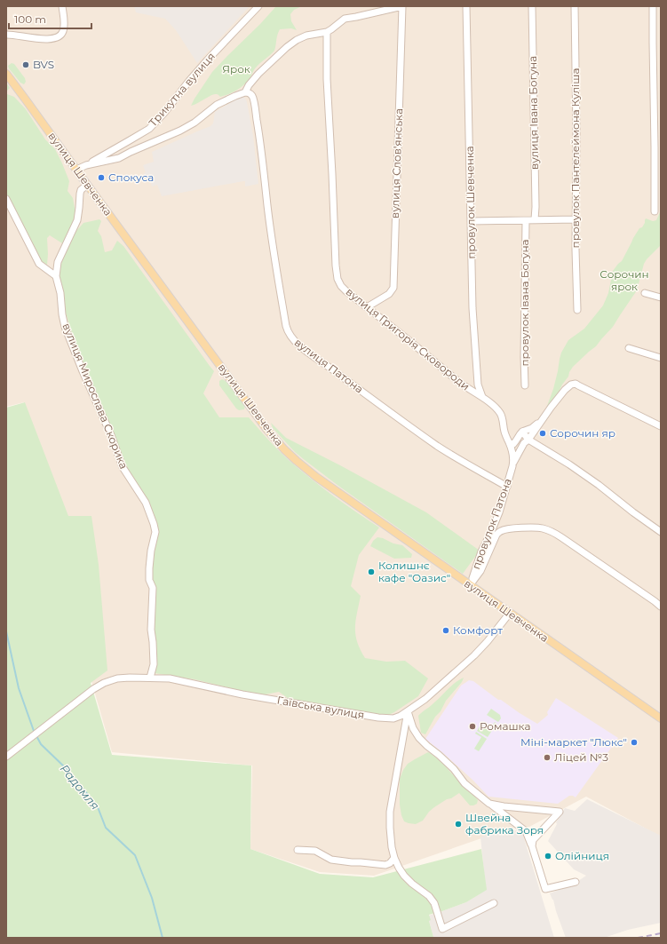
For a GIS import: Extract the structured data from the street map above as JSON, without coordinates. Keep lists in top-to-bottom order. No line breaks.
{"streets":{"main road":["вулиця Шевченка"],"street":["Трикутна вулиця","вулиця Івана Богуна","провулок Пантелеймона Куліша","вулиця Слов'янська","провулок Шевченка","провулок Івана Богуна","вулиця Григорія Сковороди","вулиця Патона","вулиця Мирослава Скорика","провулок Патона","Гаївська вулиця"]},"crossings":[["Трикутна вулиця","вулиця Шевченка"],["вулиця Слов'янська","вулиця Григорія Сковороди"],["вулиця Шевченка","вулиця Мирослава Скорика"],["вулиця Шевченка","провулок Патона"],["вулиця Шевченка","Гаївська вулиця"],["провулок Шевченка","вулиця Григорія Сковороди"],["вулиця Григорія Сковороди","провулок Патона"],["вулиця Патона","провулок Патона"],["вулиця Мирослава Скорика","Гаївська вулиця"]],"water":["Радомля"],"parks":["Ярок","Сорочин ярок"],"places":["BVS","Спокуса","Сорочин яр","Колишнє кафе \"Оазис\"","Комфорт","Ромашка","Міні-маркет \"Люкс\"","Ліцей №3","Швейна фабрика Зоря","Олійниця"],"scale_bar":"100 m"}
